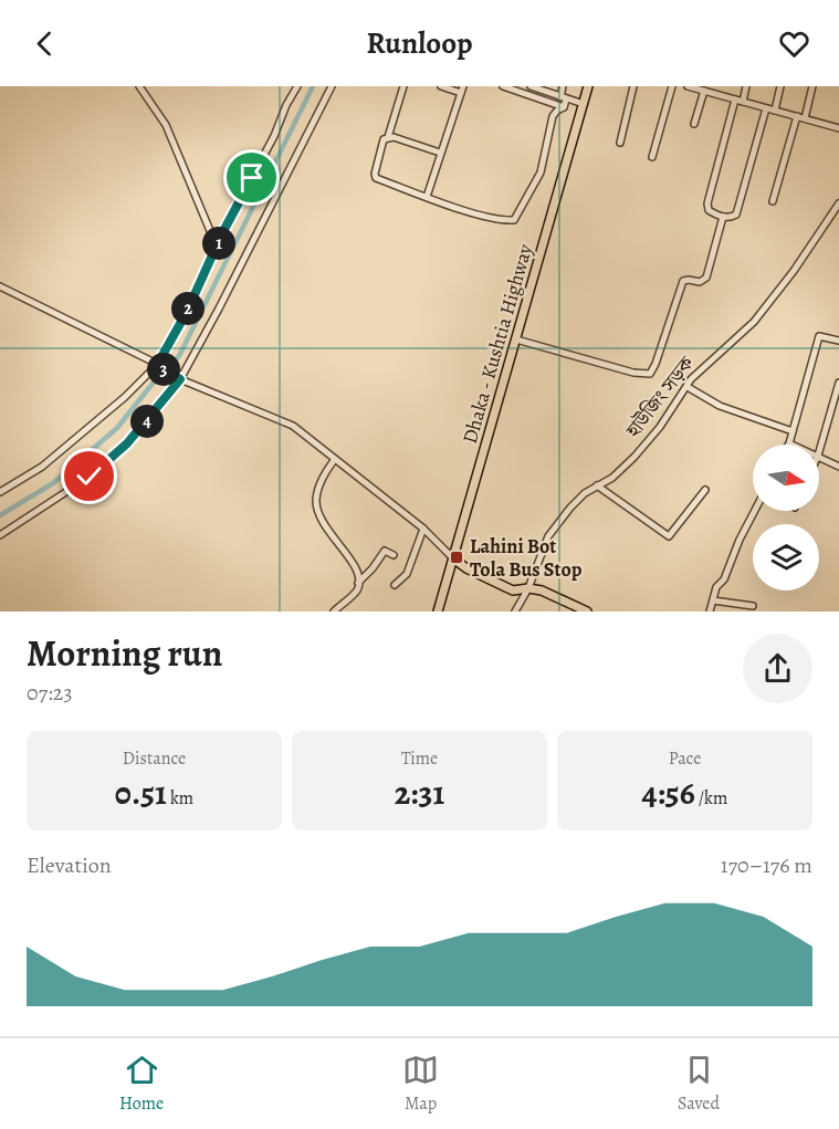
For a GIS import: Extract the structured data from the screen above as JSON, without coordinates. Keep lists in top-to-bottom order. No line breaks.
{"streets":{"main road":["Dhaka - Kushtia Highway"],"street":["হাউজিং সড়ক"]},"places":{"transit":["Lahini Bot Tola Bus Stop"]},"north":"right","page":{"header":"Runloop","pins":["1","2","3","4"],"heading":["Morning run","07:23"],"stats":[["Distance","0.51 km"],["Time","2:31"],["Pace","4:56 /km"]],"chart":["Elevation","170–176 m"],"tabs":["Home","Map","Saved"]}}
